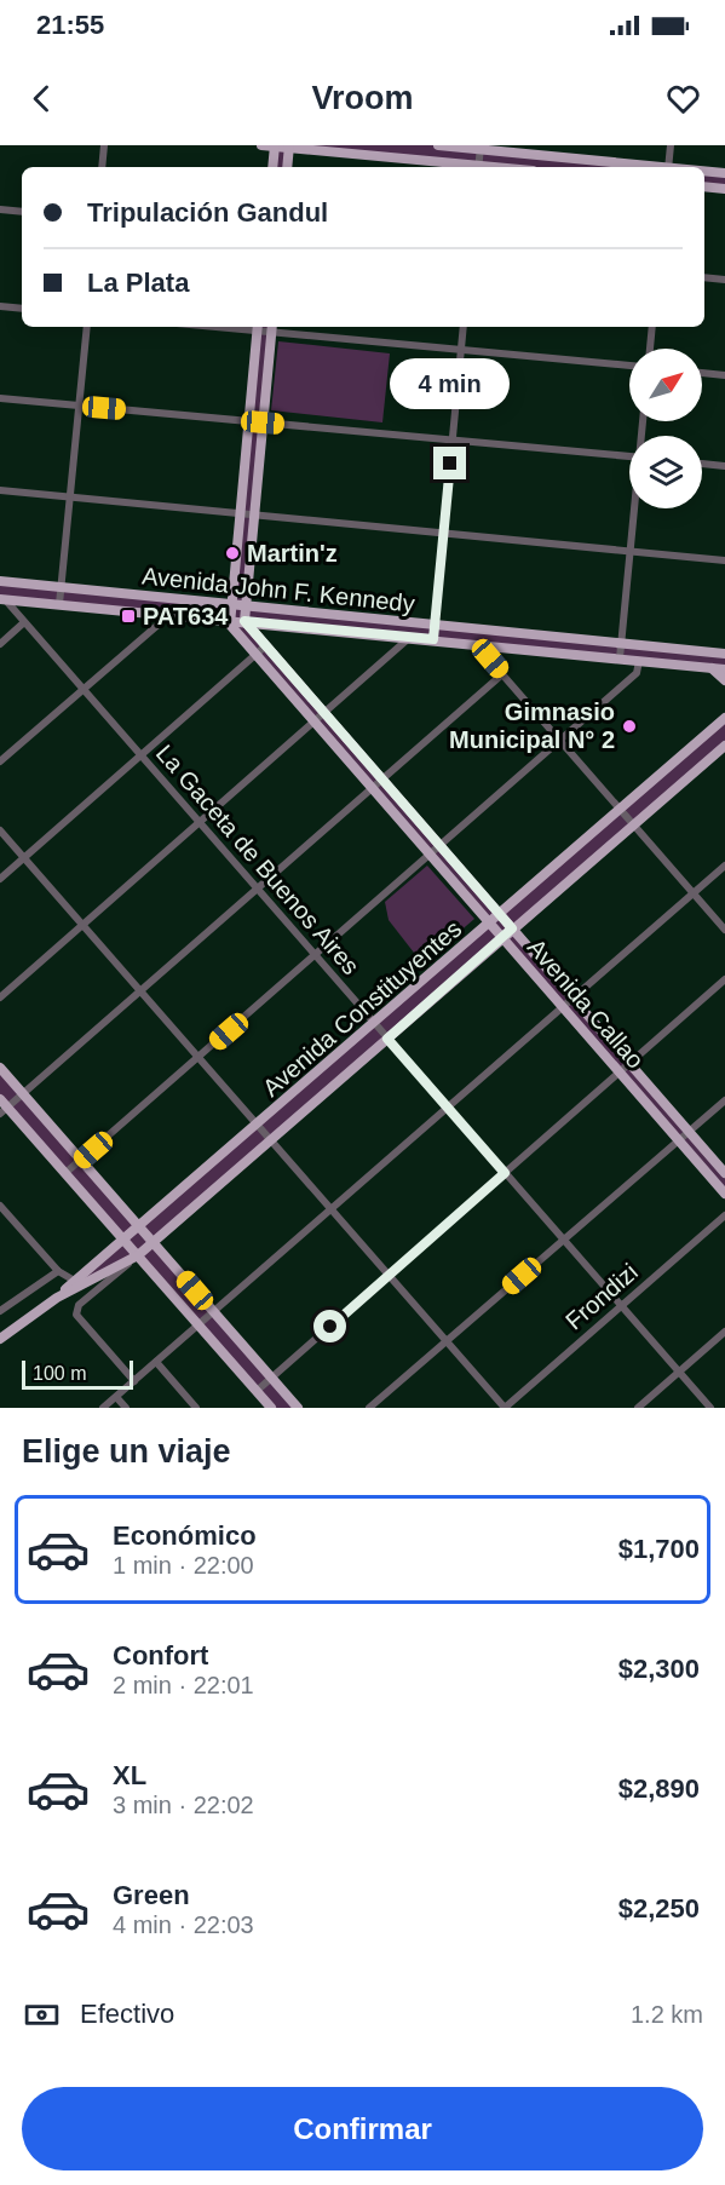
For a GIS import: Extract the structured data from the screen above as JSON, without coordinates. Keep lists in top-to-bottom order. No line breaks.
{"streets":{"main road":["Avenida John F. Kennedy","Avenida Callao","Avenida Constituyentes"],"street":["La Gaceta de Buenos Aires","Frondizi"]},"crossings":[["Avenida John F. Kennedy","La Gaceta de Buenos Aires"],["Avenida John F. Kennedy","Avenida Callao"],["La Gaceta de Buenos Aires","Avenida Constituyentes"],["La Gaceta de Buenos Aires","Frondizi"],["Avenida Callao","Avenida Constituyentes"]],"places":{"other":["Martin'z","Gimnasio Municipal N° 2"],"transit":["PAT634"]},"scale_bar":"100 m","north":"top right","page":{"status":"21:55","header":"Vroom","banner":["Tripulación Gandul","La Plata"],"bubble":"4 min","scale":"100 m","heading":"Elige un viaje","list":[{"name":"Económico","note":"1 min · 22:00","value":"$1,700"},{"name":"Confort","note":"2 min · 22:01","value":"$2,300"},{"name":"XL","note":"3 min · 22:02","value":"$2,890"},{"name":"Green","note":"4 min · 22:03","value":"$2,250"}],"pay":["Efectivo","1.2 km"],"buttons":"Confirmar"}}
